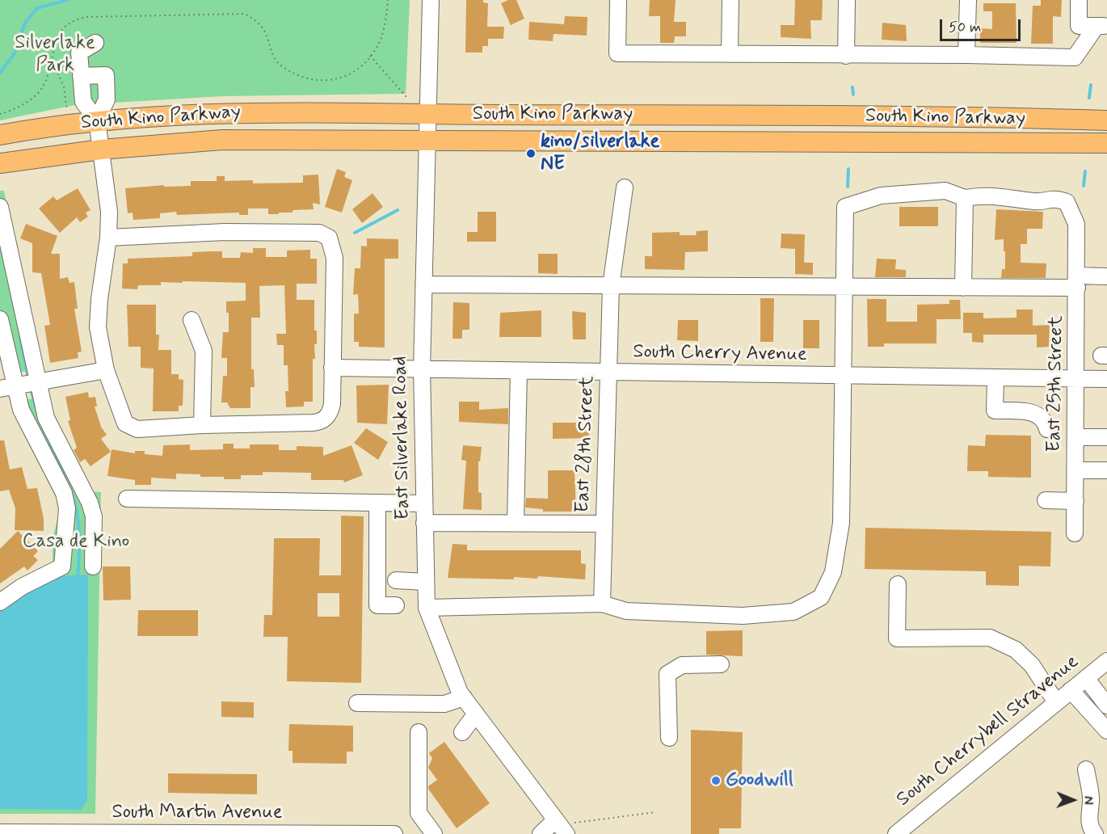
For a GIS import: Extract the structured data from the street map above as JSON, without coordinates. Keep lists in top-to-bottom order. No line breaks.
{"streets":{"main road":["South Kino Parkway"],"street":["South Cherry Avenue","East 25th Street","East Silverlake Road","East 28th Street","South Cherrybell Stravenue","South Martin Avenue"]},"crossings":[["South Kino Parkway","East Silverlake Road"],["South Cherry Avenue","East 25th Street"],["South Cherry Avenue","East Silverlake Road"],["South Cherry Avenue","East 28th Street"]],"parks":["Silverlake Park","Casa de Kino"],"places":["kino/silverlake NE","Goodwill"],"scale_bar":"50 m","north":"right"}
